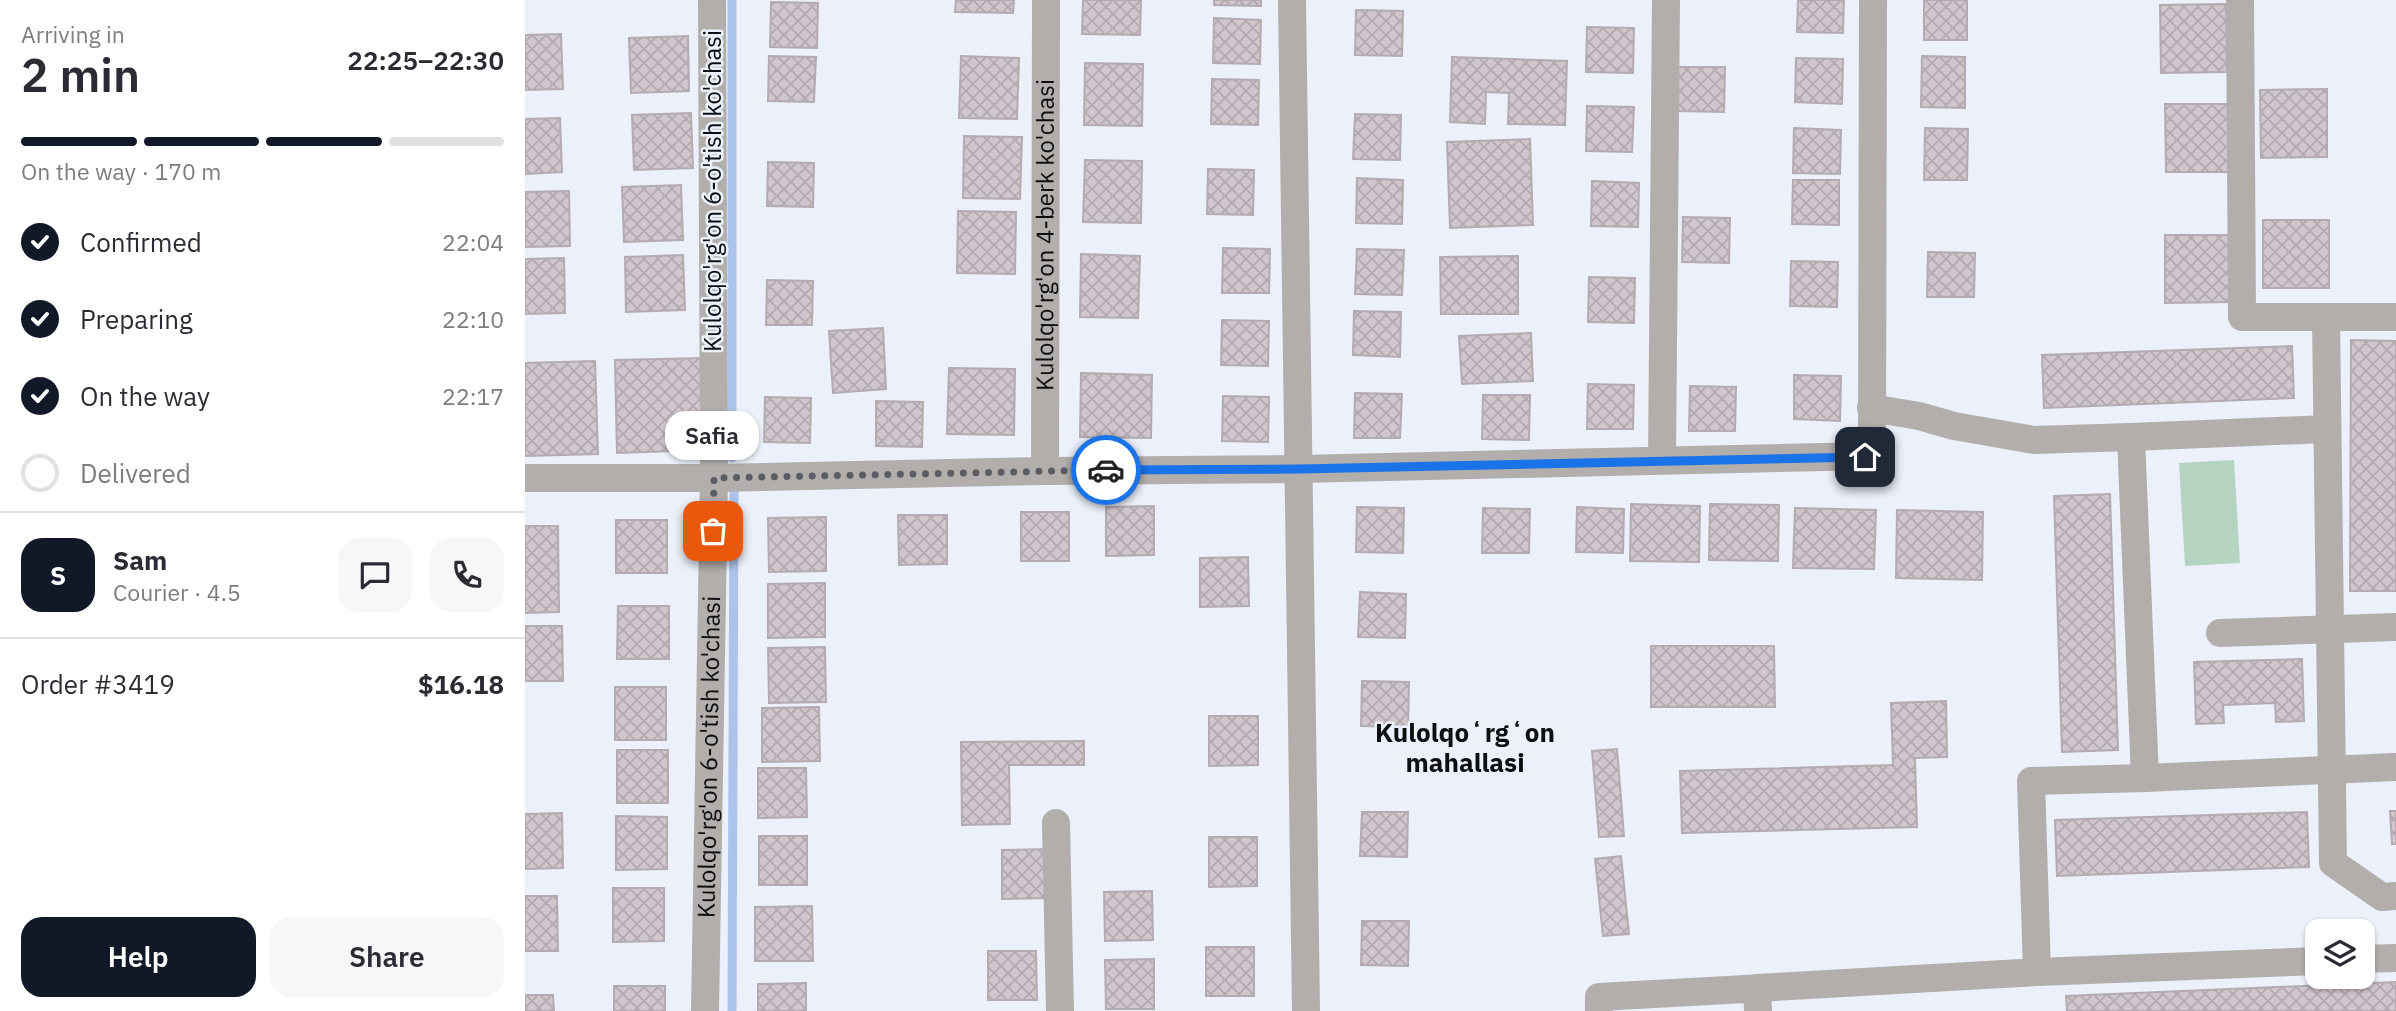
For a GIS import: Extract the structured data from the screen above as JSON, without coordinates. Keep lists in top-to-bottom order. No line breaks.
{"streets":{"street":["Kulolqo'rg'on 6-o'tish ko'chasi","Kulolqo'rg'on 4-berk ko'chasi"]},"districts":["Kulolqoʻrgʻon mahallasi"],"places":["Safia"],"page":{"heading":["2 min","Arriving in","22:25–22:30"],"panel":["Sam","Courier · 4.5","Order #3419","$16.18"],"bar":"On the way · 170 m","list":[["Confirmed","22:04"],["Preparing","22:10"],["On the way","22:17"],"Delivered"],"bubble":"Safia","round":"S","buttons":["Help","Share"]}}
